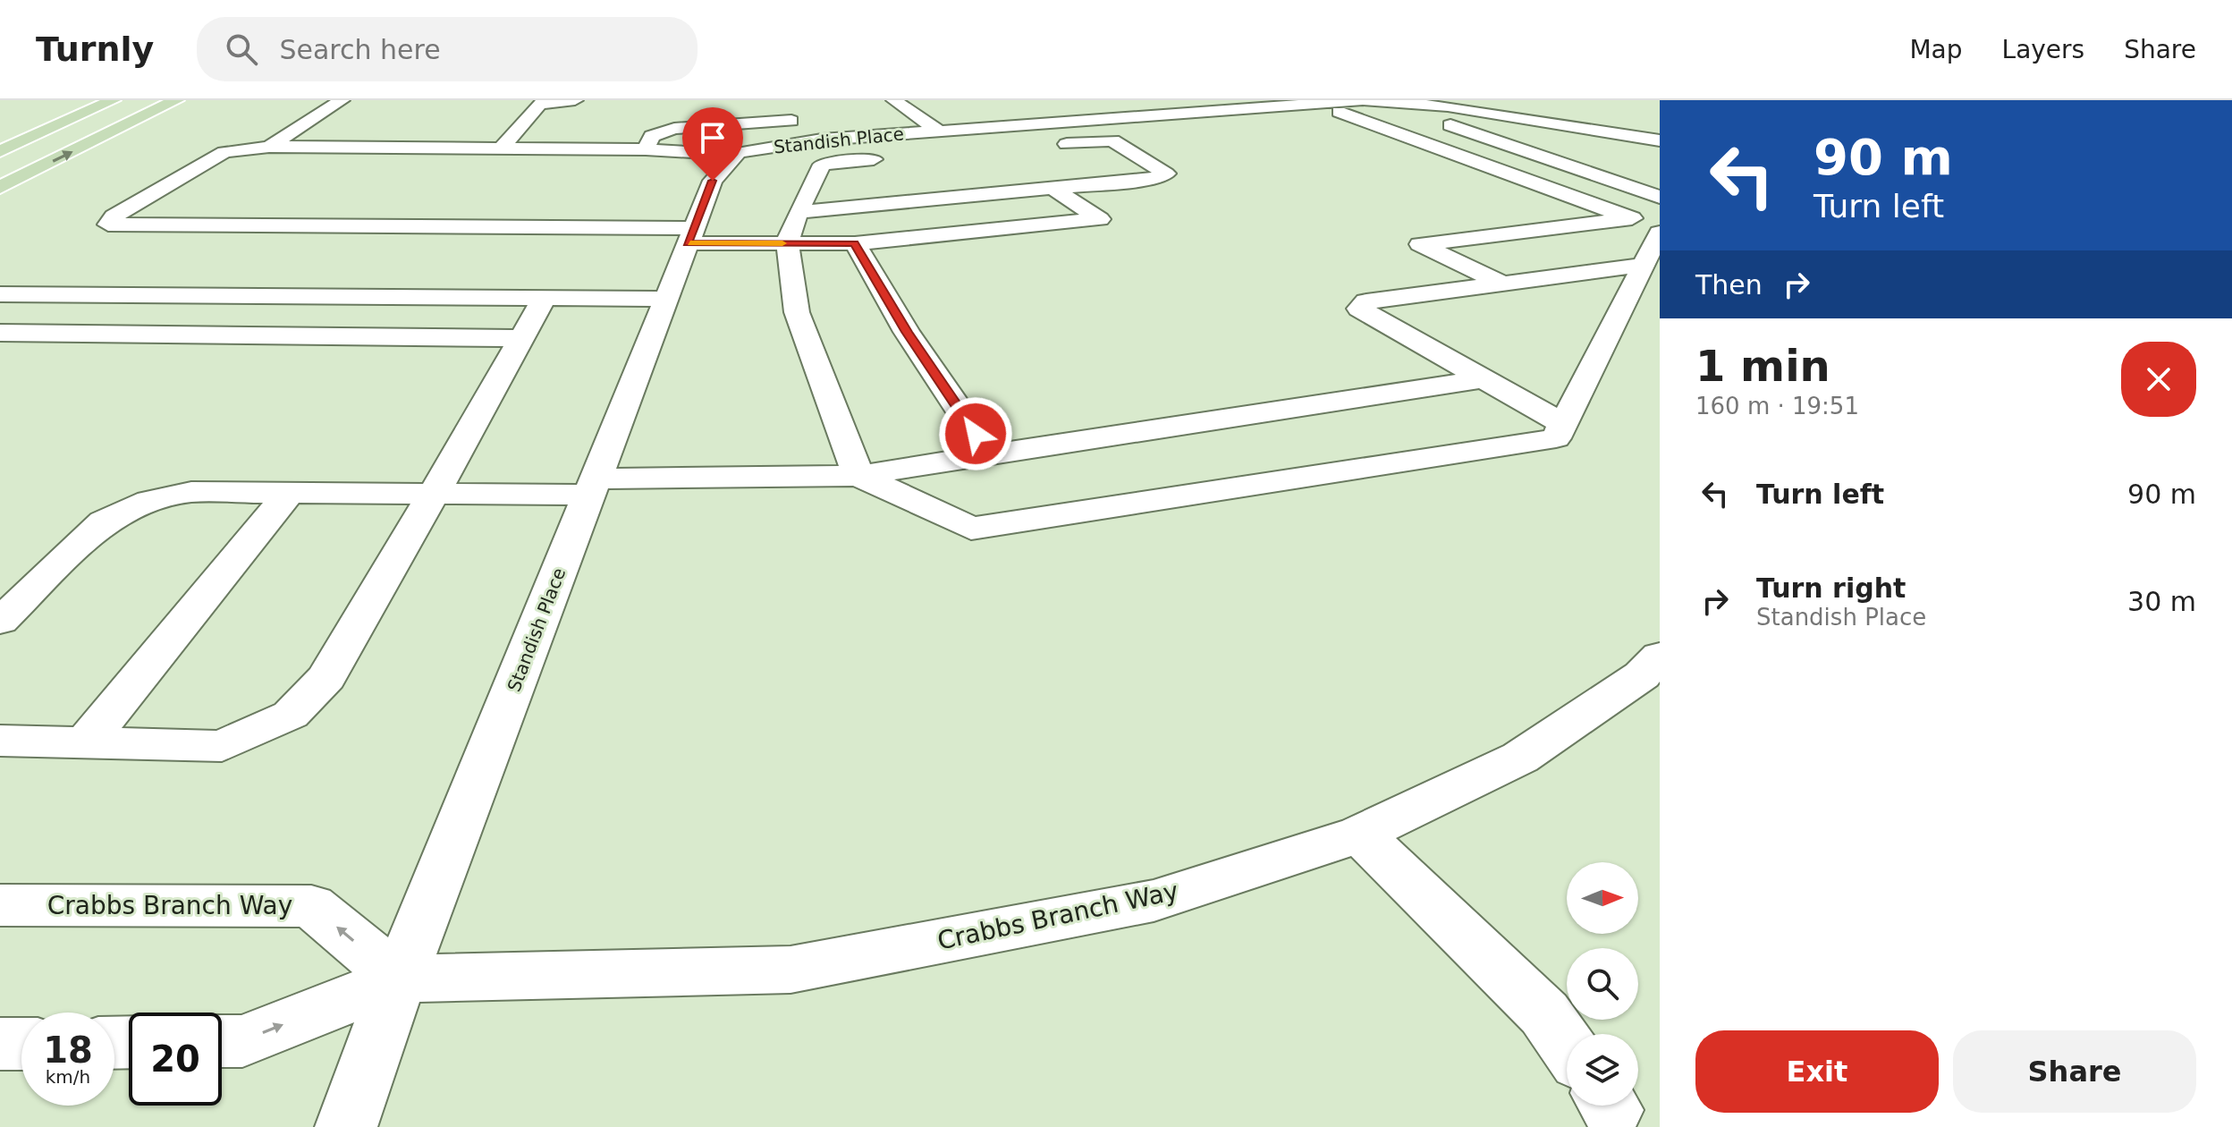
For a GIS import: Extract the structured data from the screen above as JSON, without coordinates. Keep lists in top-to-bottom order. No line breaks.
{"streets":{"street":["Standish Place","Crabbs Branch Way"]},"crossings":[["Standish Place","Crabbs Branch Way"]],"north":"right","page":{"header":"Turnly","search":"Search here","nav":["Map","Layers","Share"],"turn":["90 m","Turn left"],"then":"Then","heading":["1 min","160 m · 19:51"],"list":[{"name":"Turn left","value":"90 m"},{"name":"Turn right","note":"Standish Place","value":"30 m"}],"speed":"18 km/h","limit":"20","buttons":["Exit","Share"]}}
